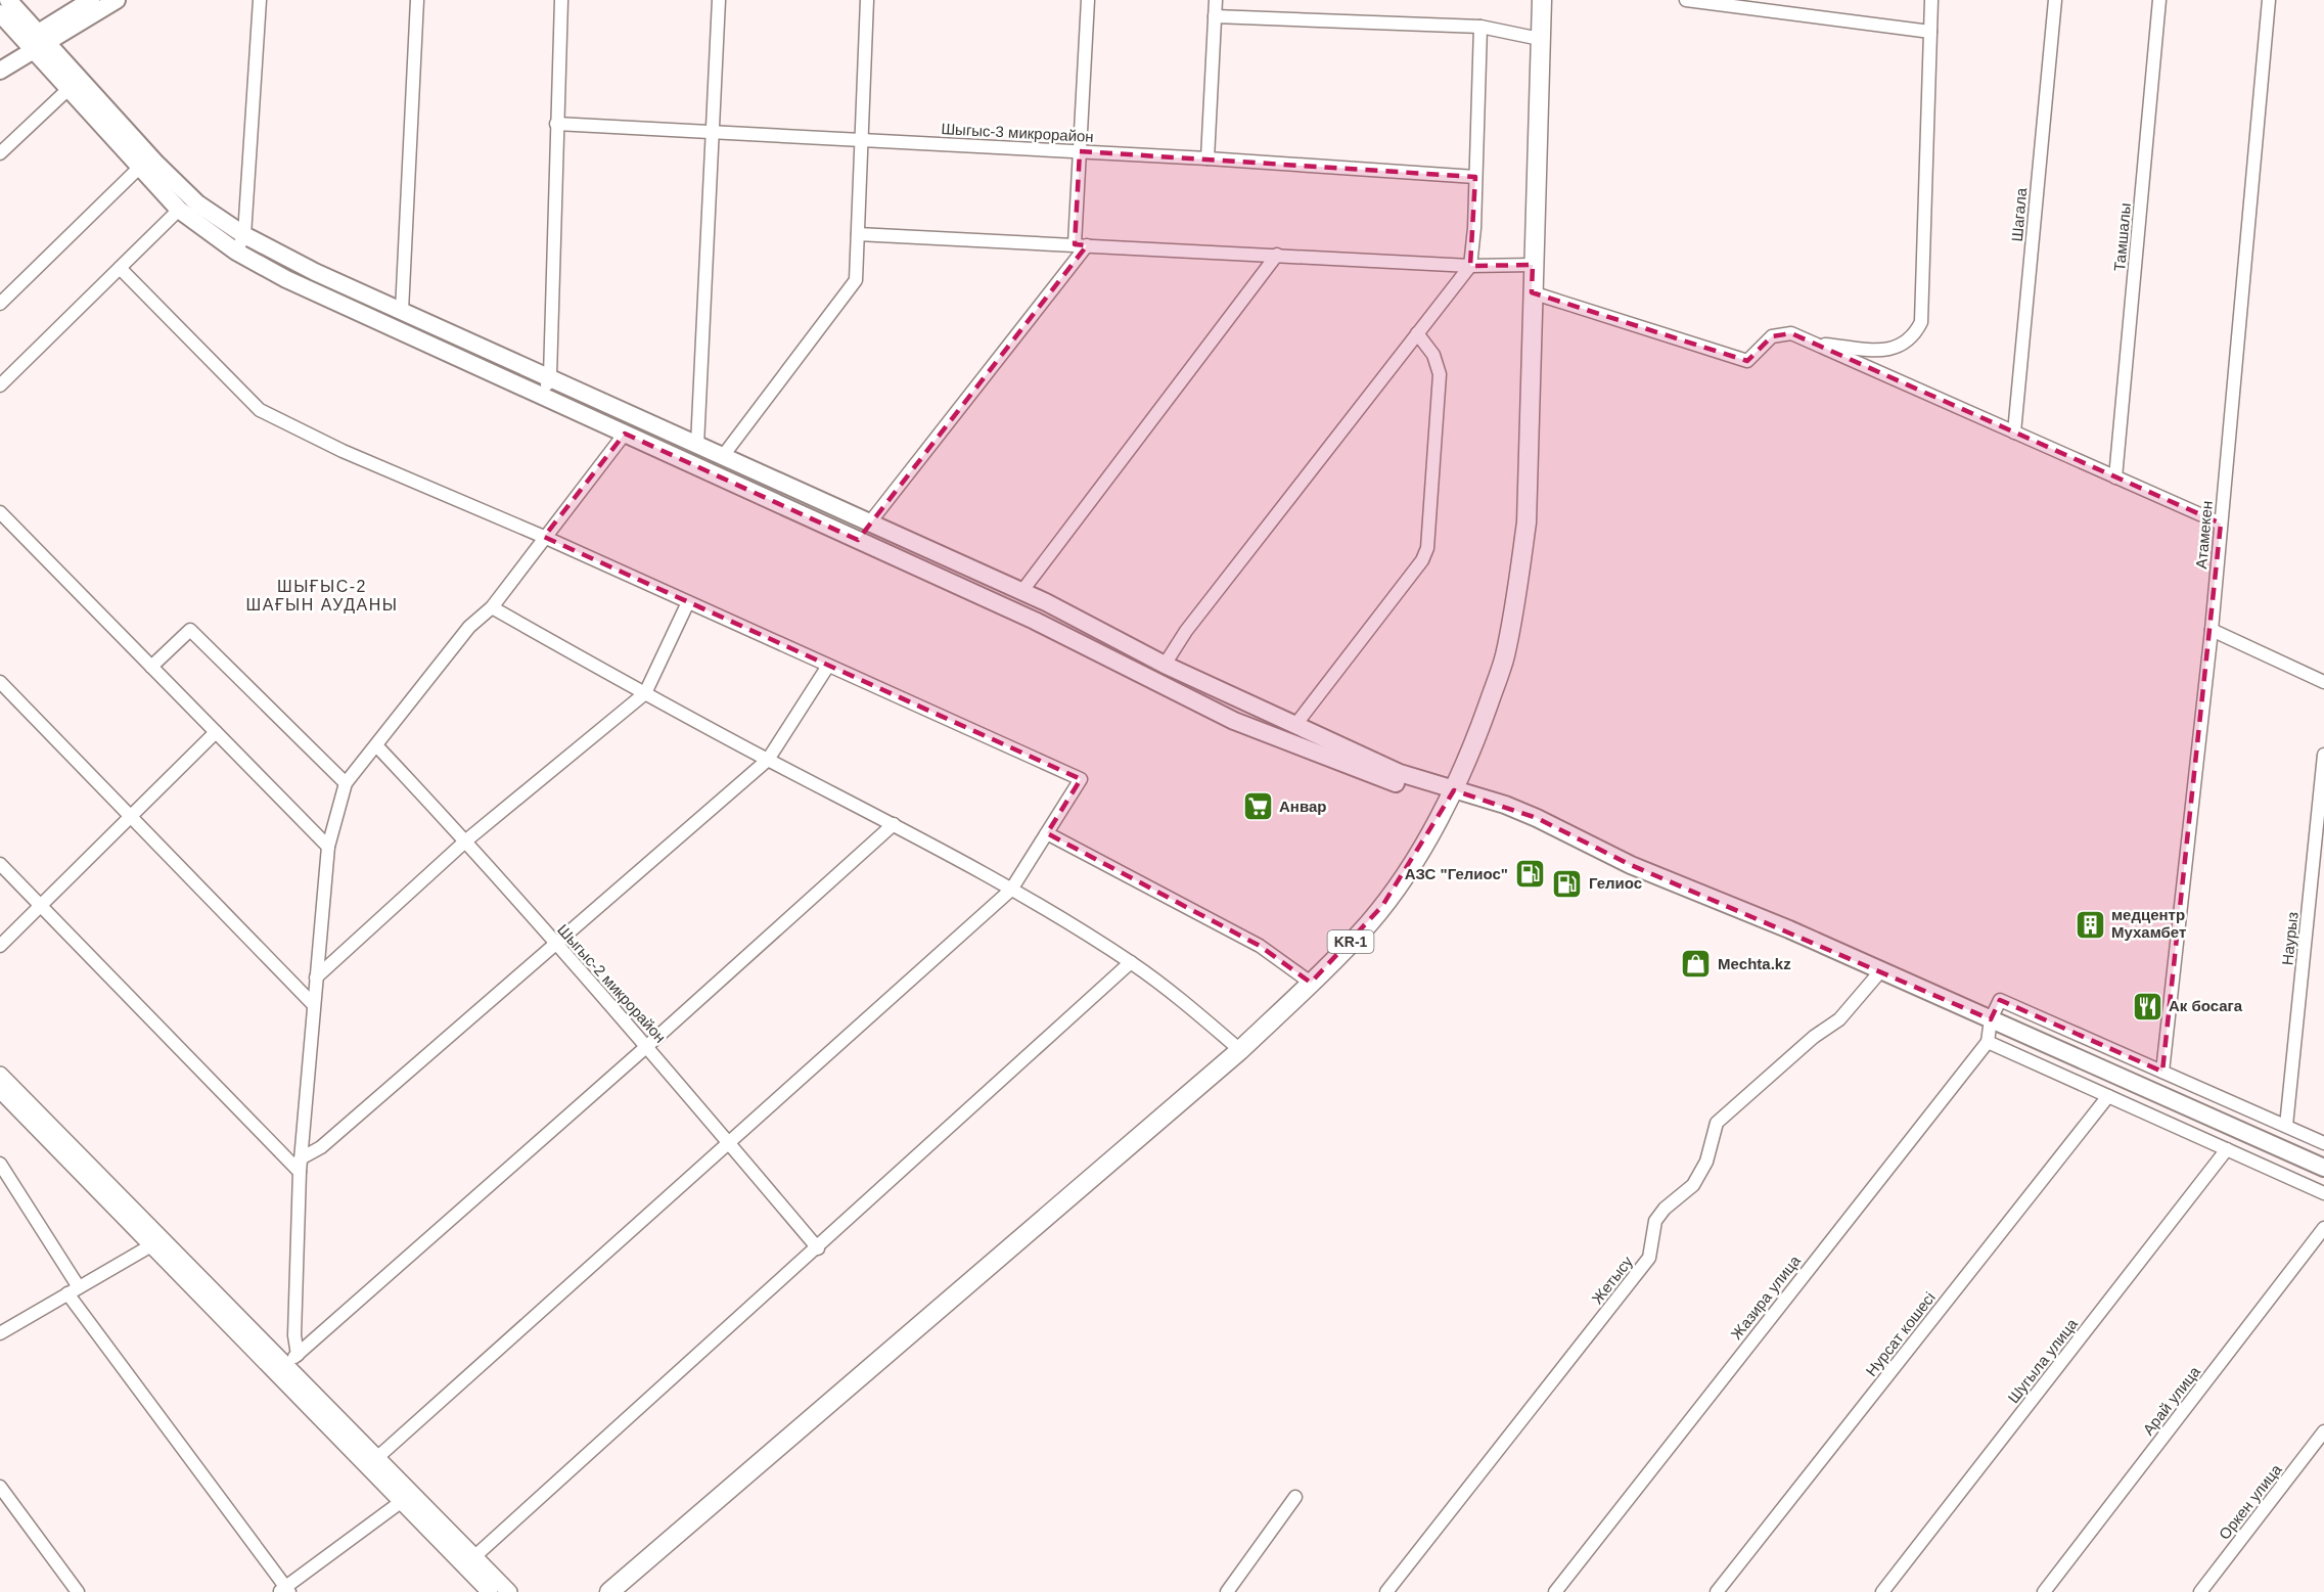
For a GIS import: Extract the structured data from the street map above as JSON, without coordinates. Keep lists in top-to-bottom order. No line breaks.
{"streets":{"main road":["KR-1"],"street":["Шыгыс-3 микрорайон","Шагала","Тамшалы","Атамекен","Наурыз","Шыгыс-2 микрорайон","Жетысу","Жазира улица","Нурсат кошесi","Шугыла улица","Арай улица","Оркен улица"]},"districts":["ШЫҒЫС-2 ШАҒЫН АУДАНЫ"],"places":{"supermarket":["Анвар"],"fuel station":["АЗС \"Гелиос\"","Гелиос"],"building":["медцентр Мухамбет"],"shop":["Mechta.kz"],"restaurant":["Ак босага"]}}
